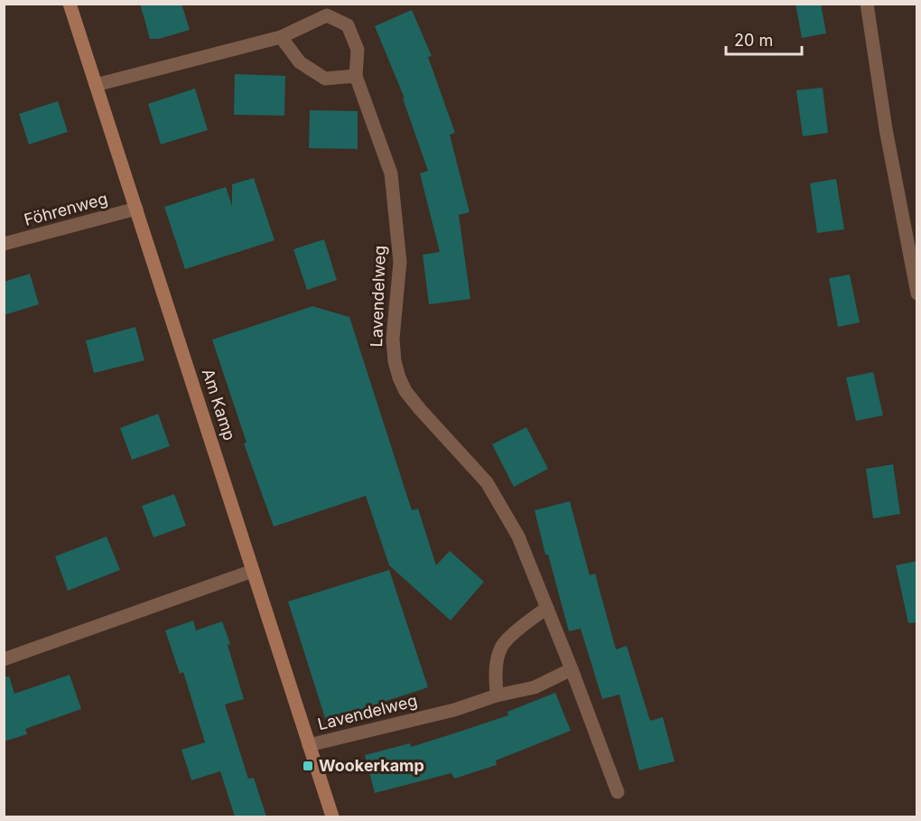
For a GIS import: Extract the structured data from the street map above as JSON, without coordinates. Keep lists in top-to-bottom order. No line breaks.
{"streets":{"street":["Föhrenweg","Lavendelweg","Am Kamp"]},"crossings":[["Föhrenweg","Am Kamp"],["Lavendelweg","Am Kamp"]],"places":{"transit":["Wookerkamp"]},"scale_bar":"20 m"}
